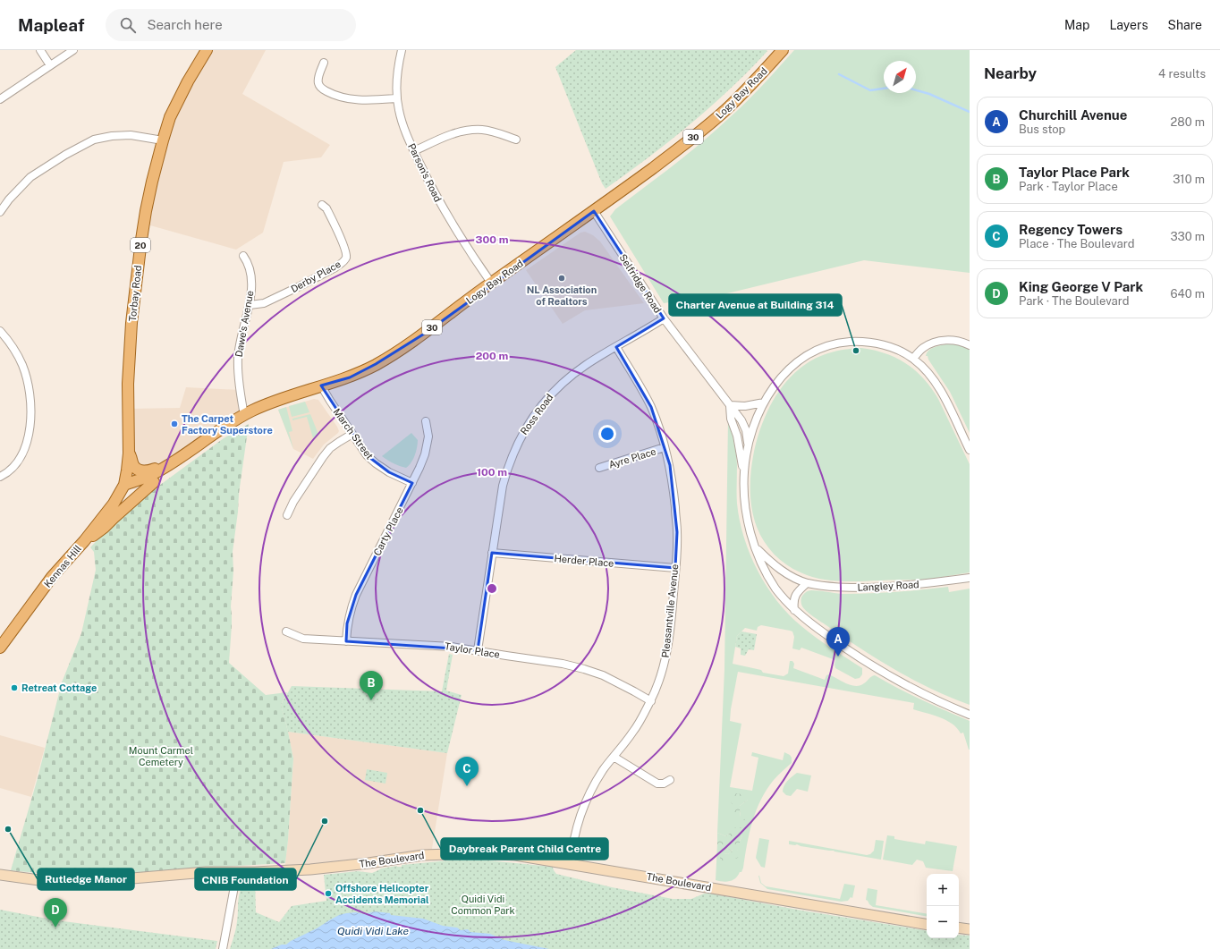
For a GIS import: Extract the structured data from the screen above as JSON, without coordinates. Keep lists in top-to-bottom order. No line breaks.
{"streets":{"main road":["Logy Bay Road","30","20","Torbay Road","Kennas Hill"],"street":["Parson's Road","Derby Place","Selfridge Road","Dawe's Avenue","Ross Road","March Street","Ayre Place","Carty Place","Herder Place","Langley Road","Pleasantville Avenue","Taylor Place","The Boulevard"]},"crossings":[["Logy Bay Road","Parson's Road"],["Logy Bay Road","Selfridge Road"],["Logy Bay Road","Torbay Road"],["Logy Bay Road","Dawe's Avenue"],["Logy Bay Road","March Street"],["Logy Bay Road","Kennas Hill"],["Derby Place","Dawe's Avenue"],["Selfridge Road","Ross Road"],["Torbay Road","Kennas Hill"],["Ross Road","Herder Place"],["Ross Road","Pleasantville Avenue"],["Ross Road","Taylor Place"],["March Street","Carty Place"],["Ayre Place","Pleasantville Avenue"],["Carty Place","Taylor Place"],["Herder Place","Pleasantville Avenue"],["Pleasantville Avenue","Taylor Place"],["Pleasantville Avenue","The Boulevard"]],"water":["Quidi Vidi Lake"],"parks":["Mount Carmel Cemetery","Quidi Vidi Common Park"],"places":["NL Association of Realtors","Charter Avenue at Building 314","The Carpet Factory Superstore","Retreat Cottage","Daybreak Parent Child Centre","CNIB Foundation","Rutledge Manor","Offshore Helicopter Accidents Memorial"],"north":"top right","page":{"header":"Mapleaf","search":"Search here","nav":["Map","Layers","Share"],"heading":["Nearby","4 results"],"list":[{"mark":"A","name":"Churchill Avenue","note":"Bus stop","value":"280 m"},{"mark":"B","name":"Taylor Place Park","note":"Park · Taylor Place","value":"310 m"},{"mark":"C","name":"Regency Towers","note":"Place · The Boulevard","value":"330 m"},{"mark":"D","name":"King George V Park","note":"Park · The Boulevard","value":"640 m"}],"pins":["A","B","C","D"],"map_buttons":["+","−"]},"rings":["300 m","200 m","100 m"]}
